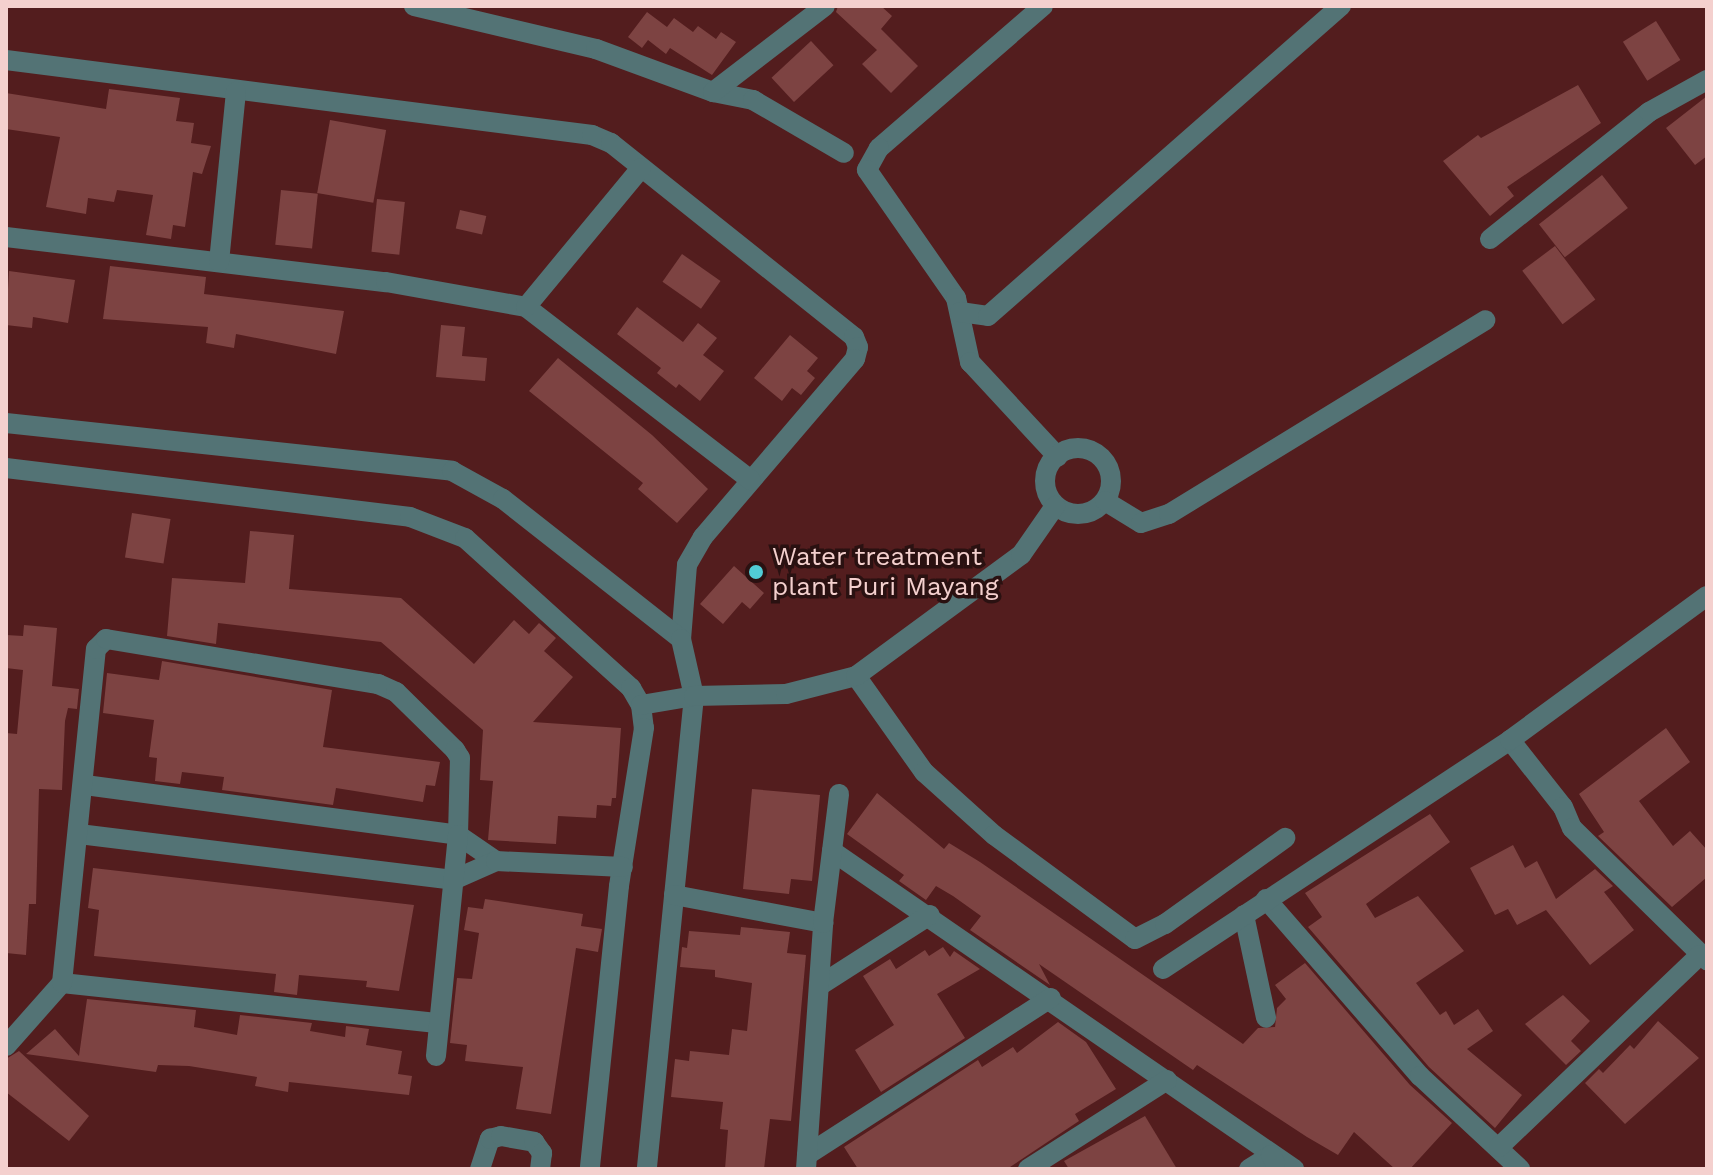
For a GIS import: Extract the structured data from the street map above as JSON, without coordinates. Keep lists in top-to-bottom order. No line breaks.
{"places":["Water treatment plant Puri Mayang"]}
